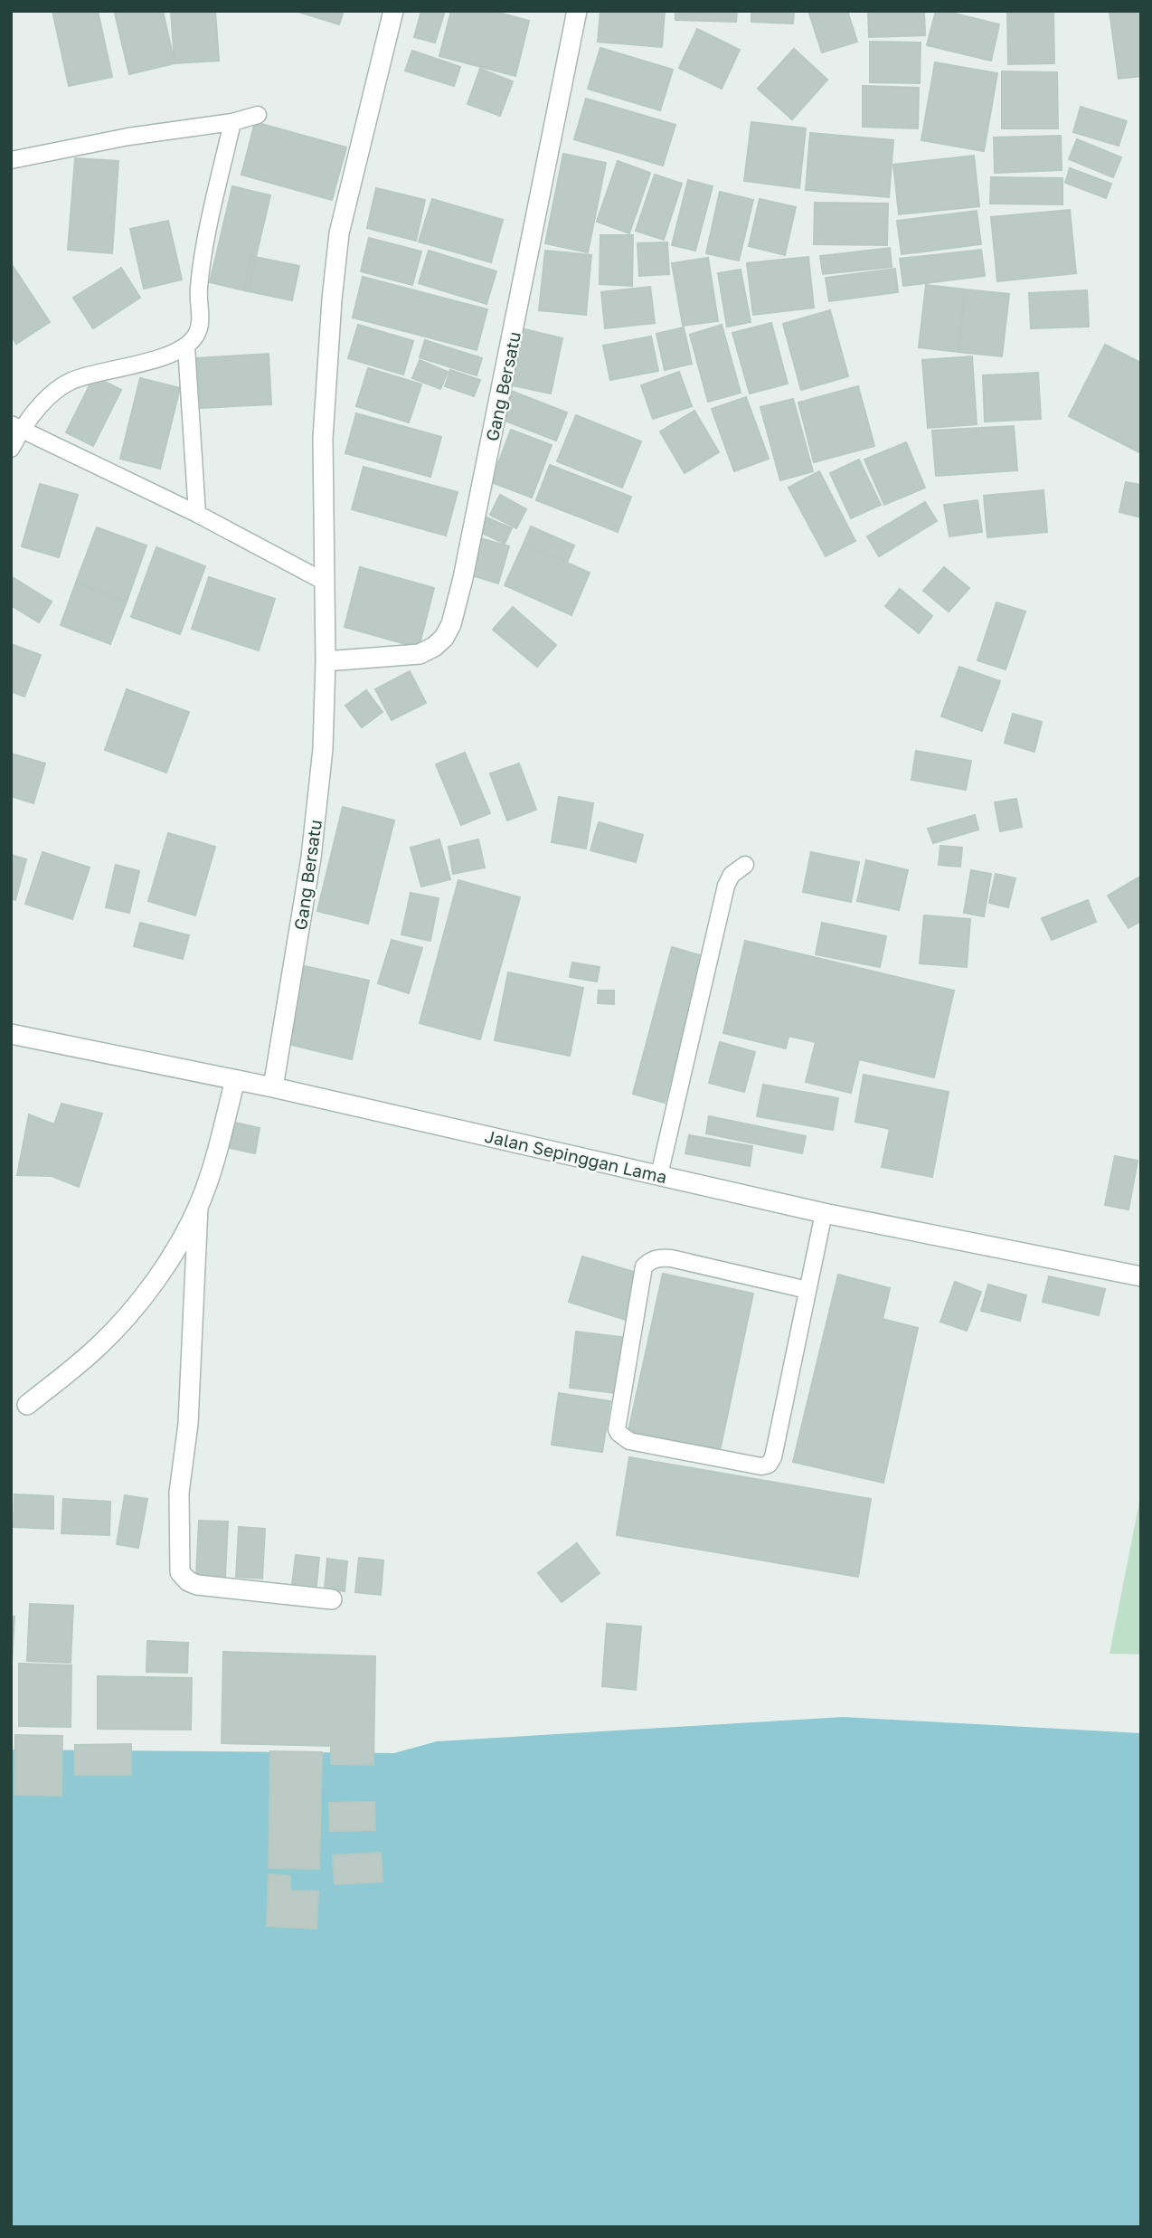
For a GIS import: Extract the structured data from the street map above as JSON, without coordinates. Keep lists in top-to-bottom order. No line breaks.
{"streets":{"street":["Gang Bersatu","Jalan Sepinggan Lama"]},"crossings":[["Gang Bersatu","Jalan Sepinggan Lama"]]}
